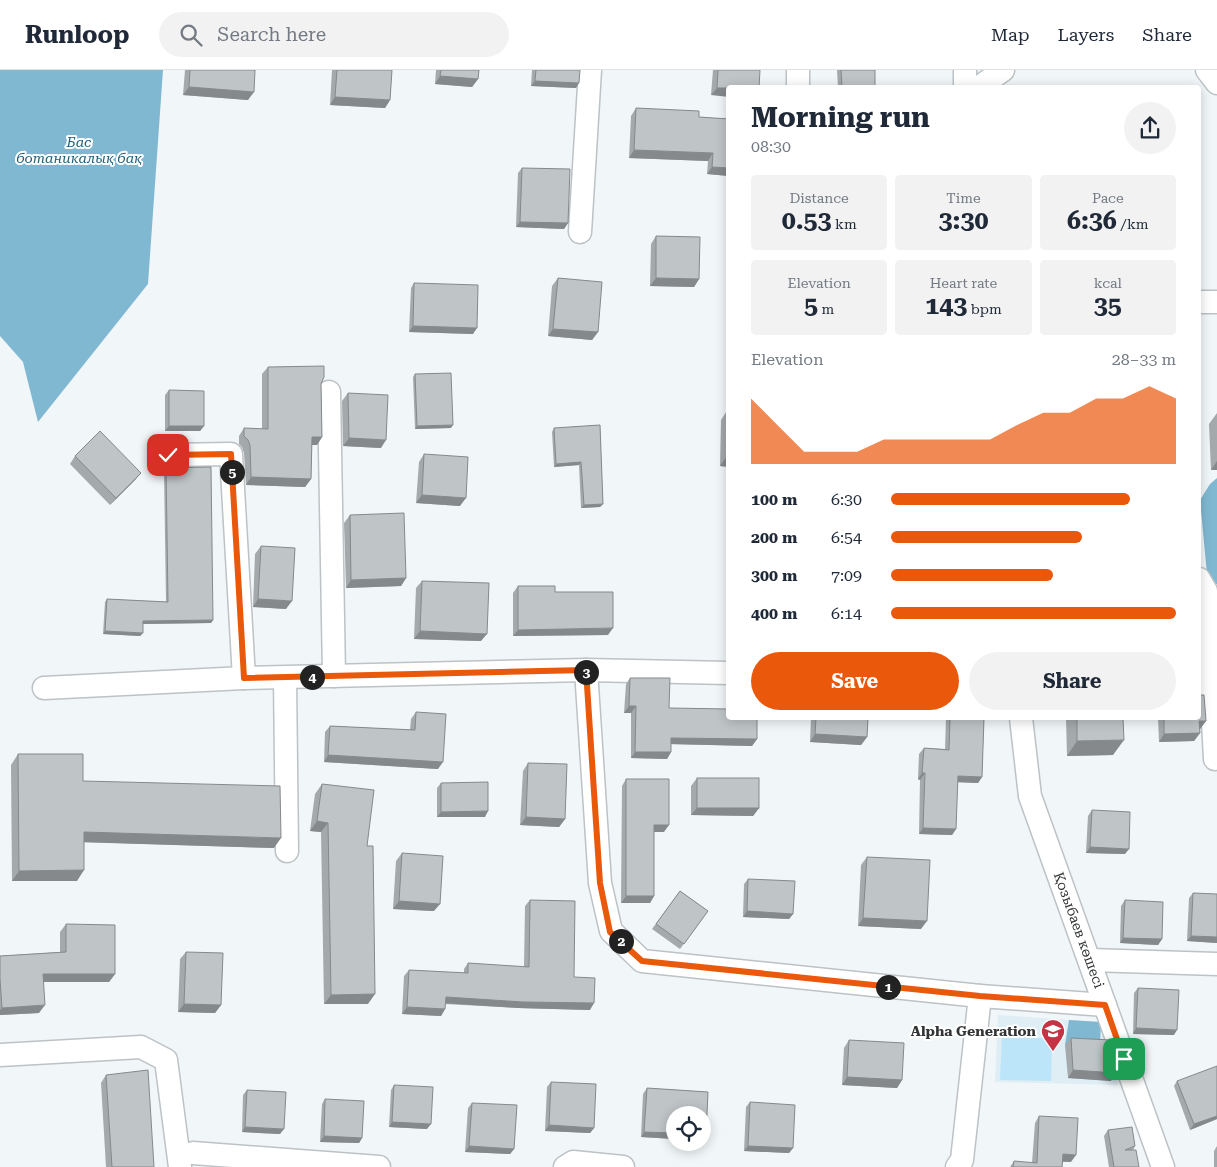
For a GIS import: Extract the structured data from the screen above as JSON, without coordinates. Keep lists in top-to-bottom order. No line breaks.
{"streets":{"street":["Қозыбаев көшесі"]},"parks":["Бас ботаникалық бақ"],"places":{"school or university":["Alpha Generation"]},"page":{"header":"Runloop","search":"Search here","nav":["Map","Layers","Share"],"heading":["Morning run","08:30"],"stats":[["Distance","0.53 km"],["Time","3:30"],["Pace","6:36 /km"],["Elevation","5 m"],["Heart rate","143 bpm"],["kcal","35"]],"chart":["Elevation","28–33 m"],"pins":["5","3","4","2","1"],"list":[{"name":"100 m","note":"6:30"},{"name":"200 m","note":"6:54"},{"name":"300 m","note":"7:09"},{"name":"400 m","note":"6:14"}],"buttons":["Save","Share"]}}
